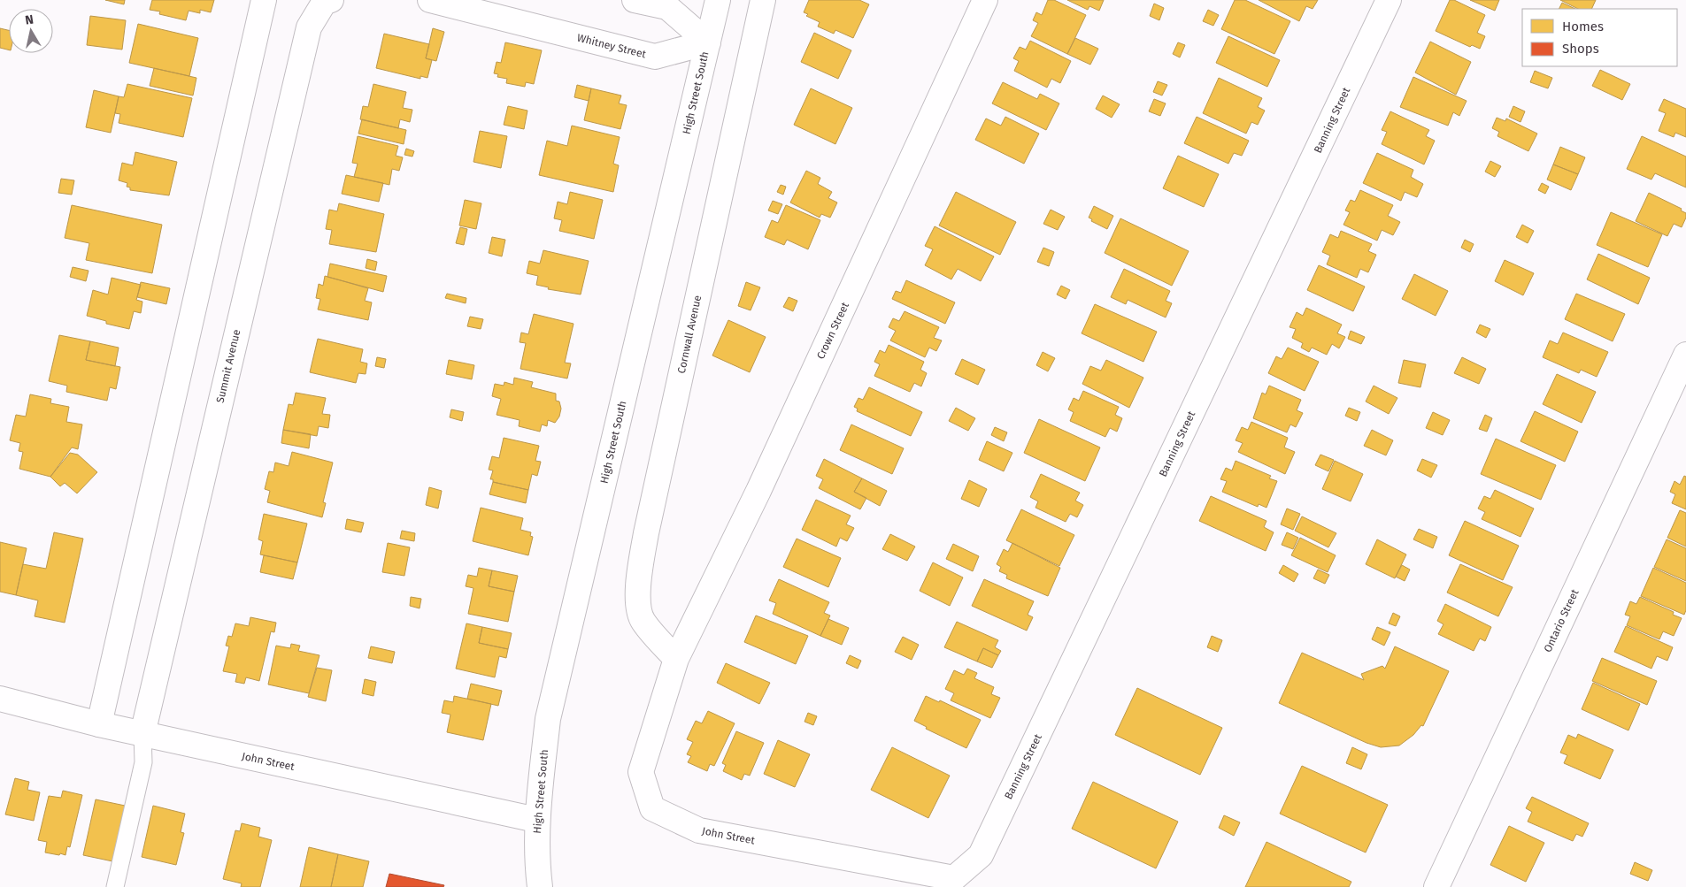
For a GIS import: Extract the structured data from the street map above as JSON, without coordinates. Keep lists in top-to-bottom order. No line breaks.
{"streets":{"street":["Whitney Street","High Street South","Banning Street","Crown Street","Cornwall Avenue","Summit Avenue","Ontario Street","John Street"]},"crossings":[["Whitney Street","High Street South"],["High Street South","John Street"],["Banning Street","John Street"],["Crown Street","Cornwall Avenue"],["Crown Street","John Street"],["Cornwall Avenue","John Street"],["Summit Avenue","John Street"]],"legend":["Homes","Shops"],"north":"top"}
